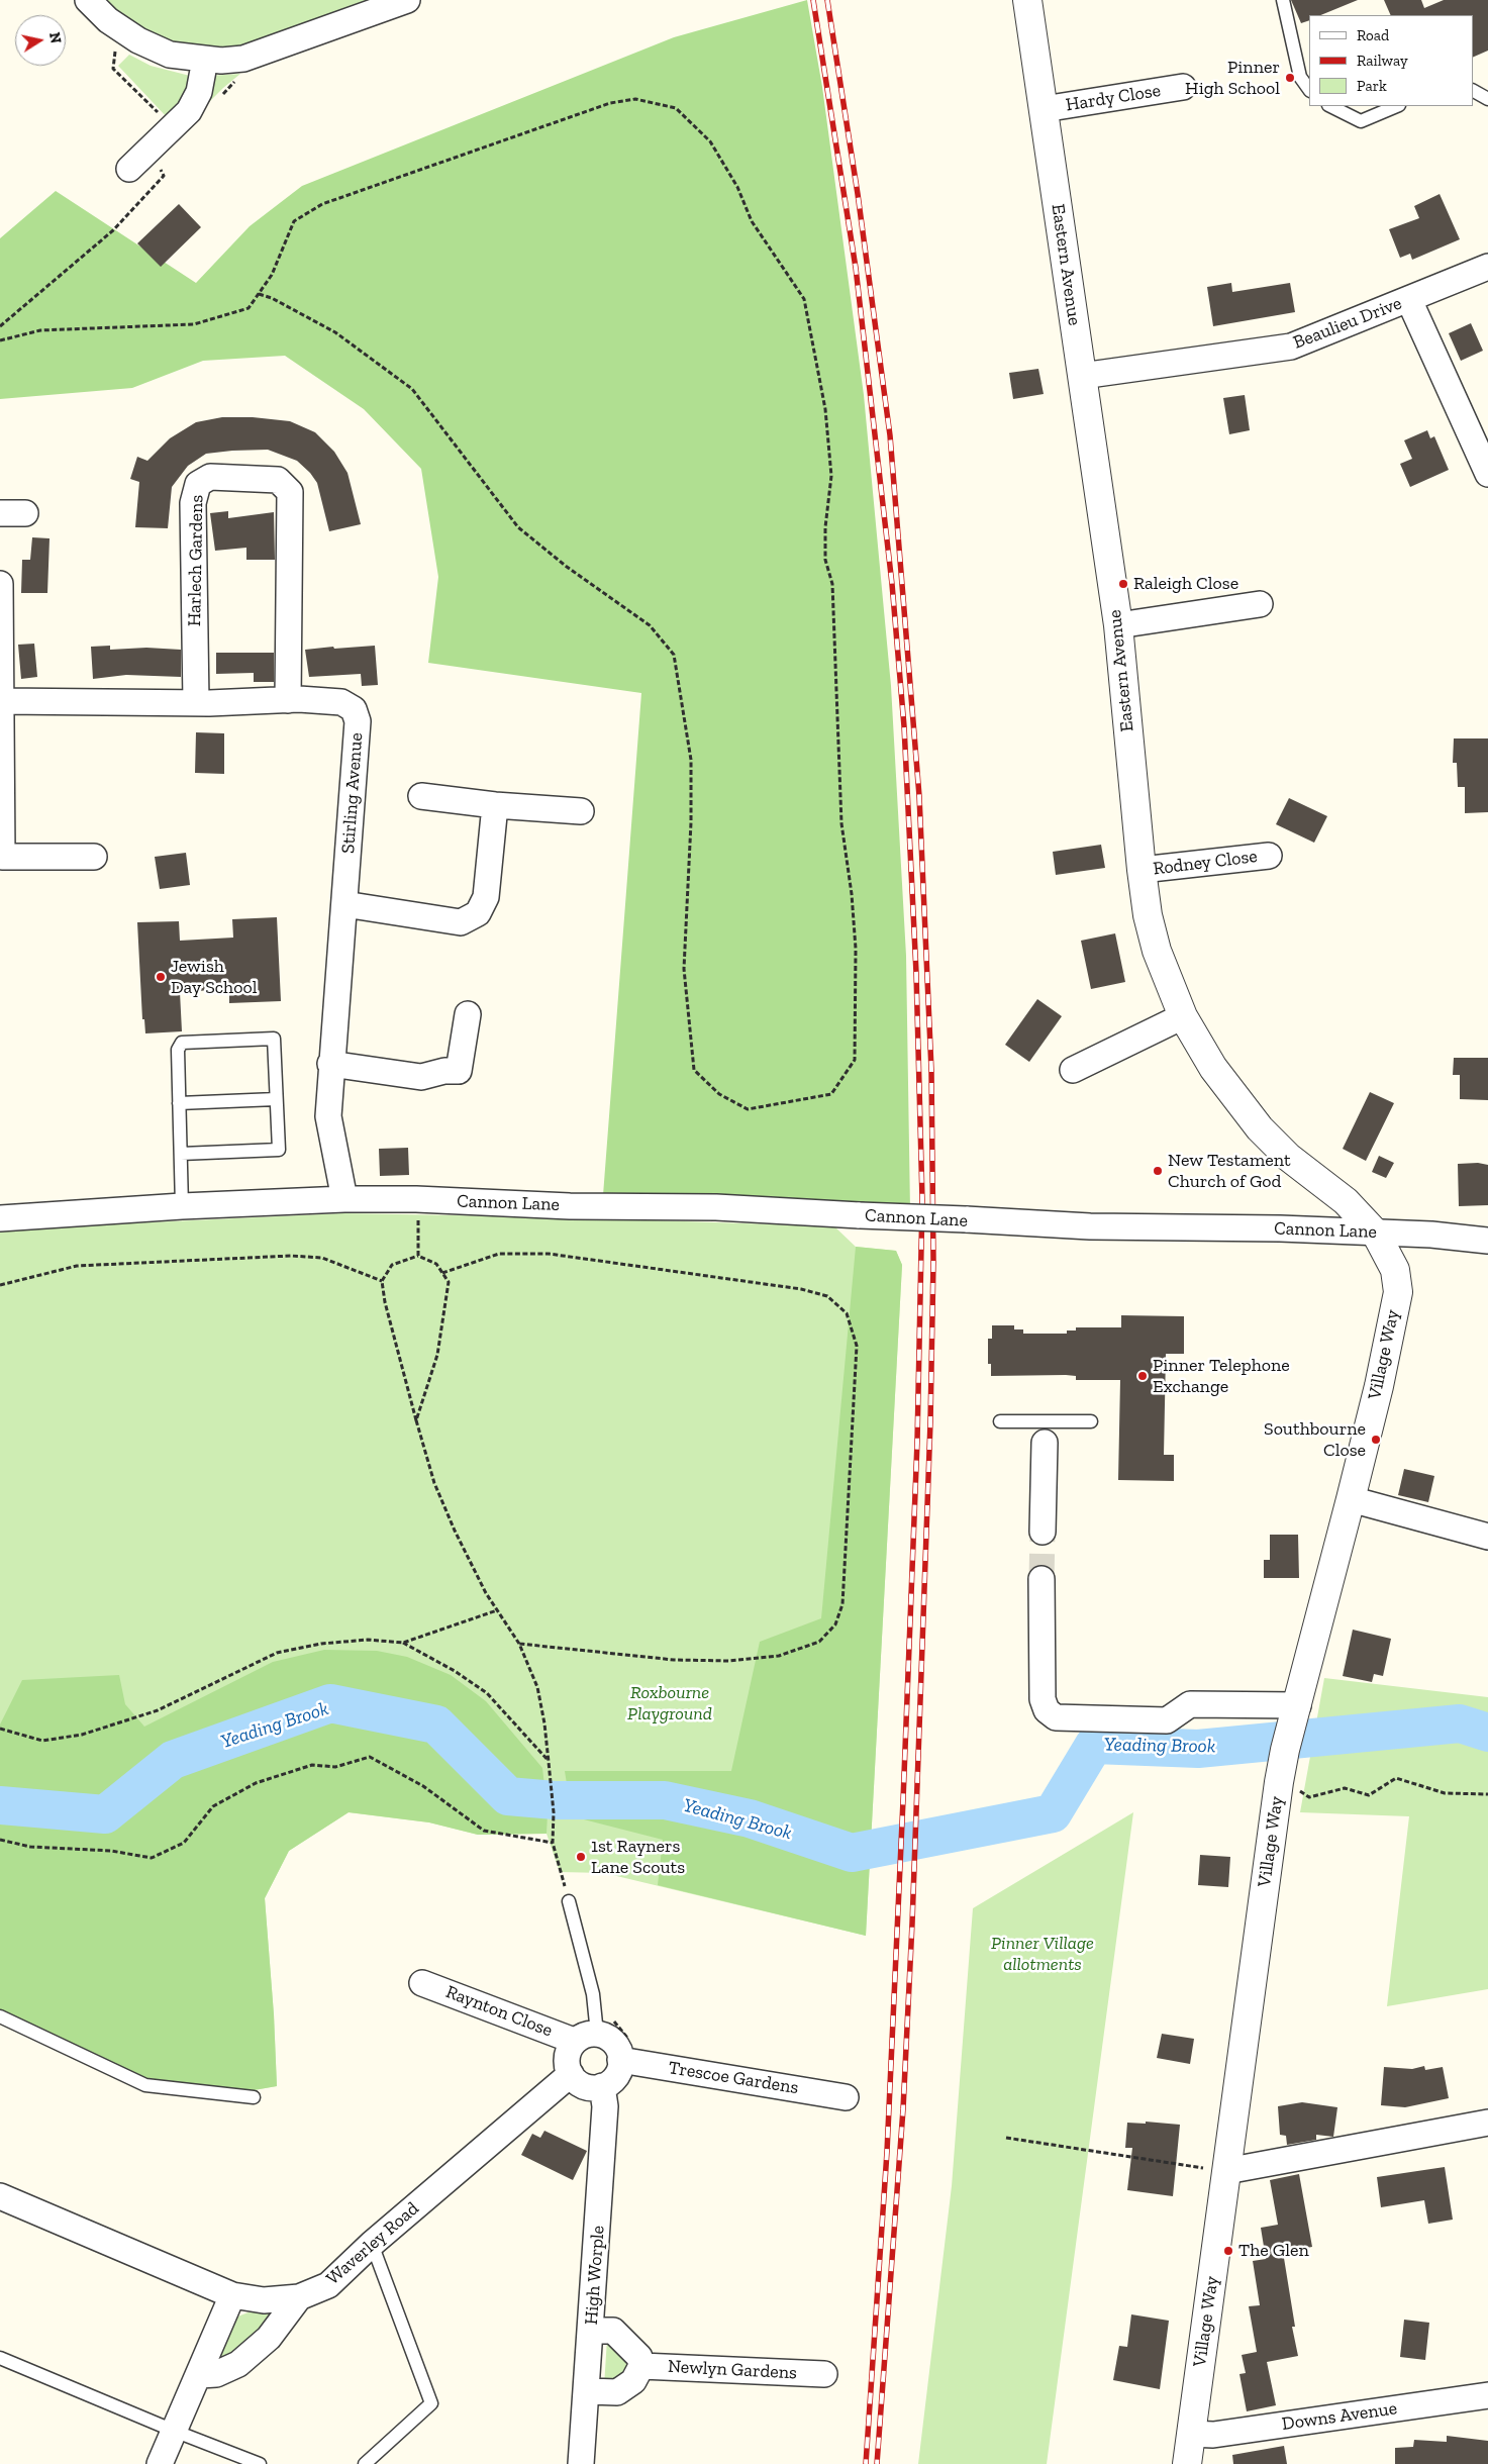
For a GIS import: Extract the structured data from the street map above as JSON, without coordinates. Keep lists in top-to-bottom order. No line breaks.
{"streets":{"street":["Hardy Close","Eastern Avenue","Beaulieu Drive","Harlech Gardens","Stirling Avenue","Rodney Close","Cannon Lane","Village Way","Raynton Close","Trescoe Gardens","Waverley Road","High Worple","Newlyn Gardens","Downs Avenue"]},"crossings":[["Hardy Close","Eastern Avenue"],["Eastern Avenue","Beaulieu Drive"],["Eastern Avenue","Rodney Close"],["Eastern Avenue","Cannon Lane"],["Eastern Avenue","Village Way"],["Harlech Gardens","Stirling Avenue"],["Stirling Avenue","Cannon Lane"],["Cannon Lane","Village Way"],["Village Way","Downs Avenue"],["Raynton Close","Trescoe Gardens"]],"water":["Yeading Brook"],"parks":["Roxbourne Playground","Pinner Village allotments"],"places":["Pinner High School","Raleigh Close","Jewish Day School","New Testament Church of God","Pinner Telephone Exchange","Southbourne Close","1st Rayners Lane Scouts","The Glen"],"legend":["Road","Railway","Park"],"north":"right"}
